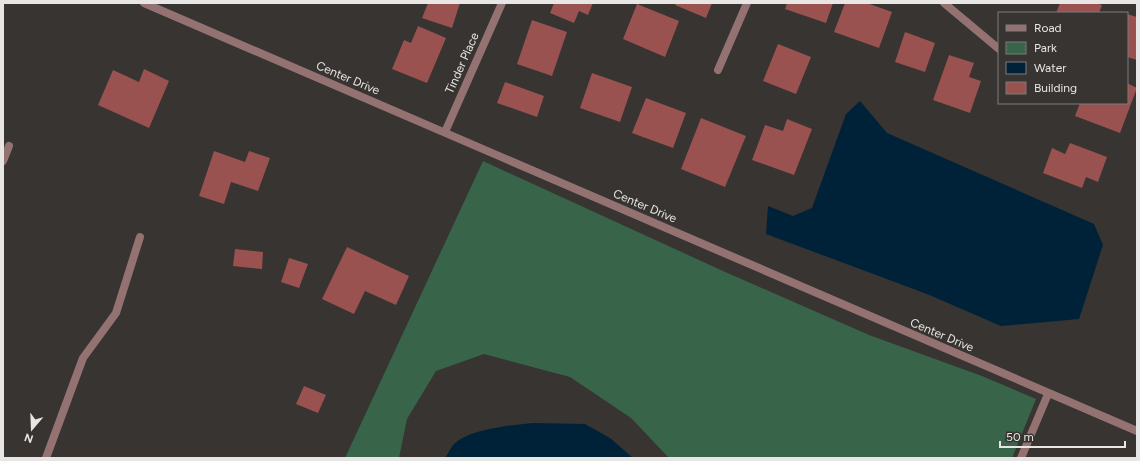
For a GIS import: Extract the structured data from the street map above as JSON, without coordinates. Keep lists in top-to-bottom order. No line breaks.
{"streets":{"street":["Tinder Place","Center Drive"]},"crossings":[["Tinder Place","Center Drive"]],"legend":["Road","Park","Water","Building"],"scale_bar":"50 m","north":"bottom"}
